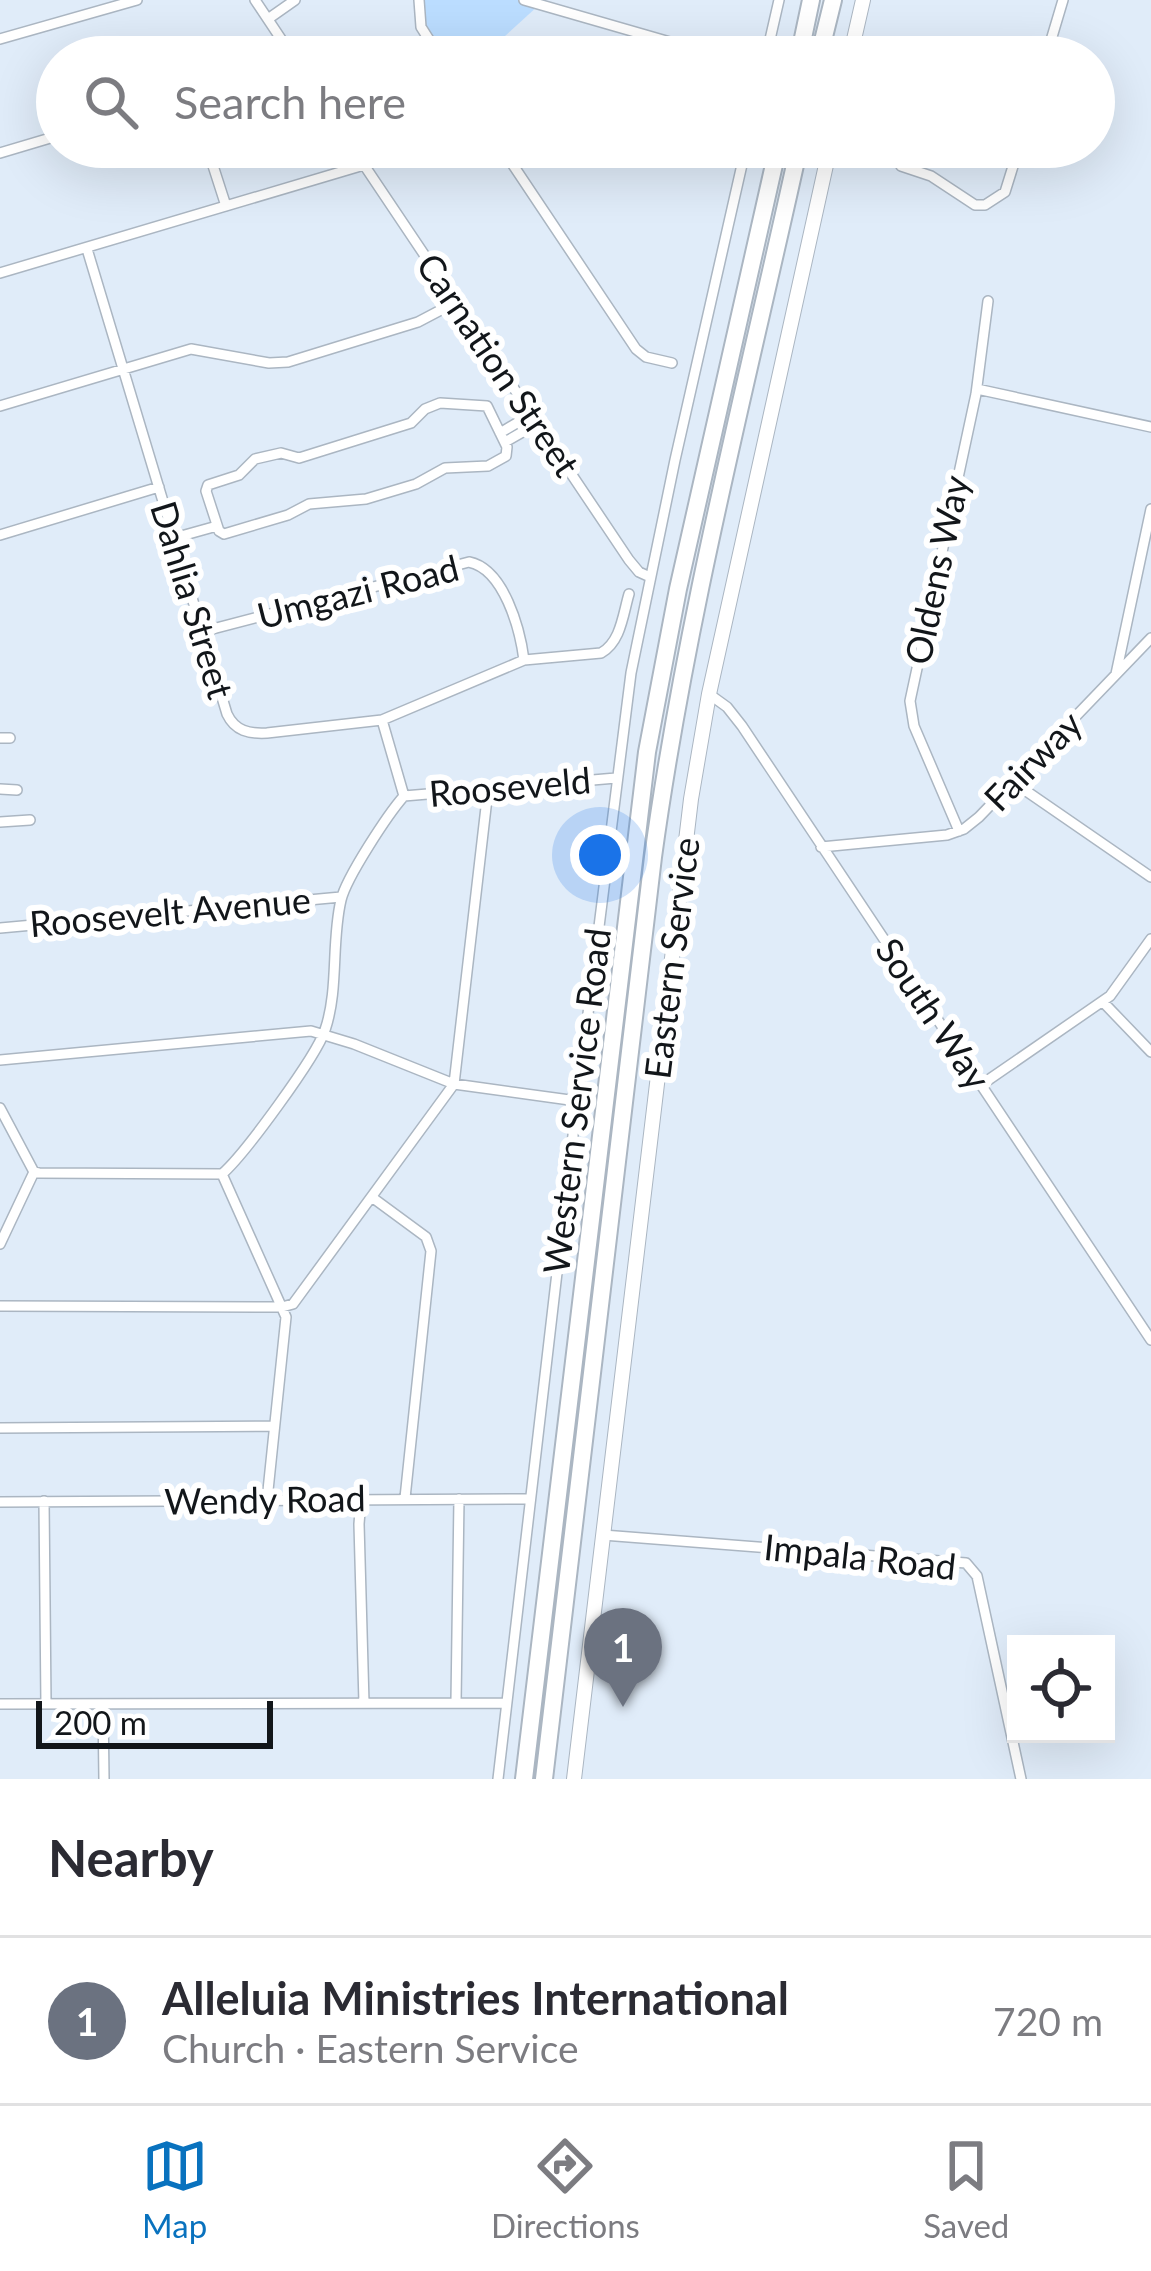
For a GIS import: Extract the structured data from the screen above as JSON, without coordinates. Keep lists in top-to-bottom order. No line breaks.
{"streets":{"main road":["Eastern Service"],"street":["Carnation Street","Oldens Way","Umgazi Road","Dahlia Street","Fairway","Rooseveld","Roosevelt Avenue","South Way","Western Service Road","Wendy Road","Impala Road"]},"crossings":[["Carnation Street","Western Service Road"],["Oldens Way","Fairway"],["Umgazi Road","Dahlia Street"],["Fairway","South Way"],["Rooseveld","Western Service Road"],["Eastern Service","South Way"],["Eastern Service","Impala Road"],["Western Service Road","Wendy Road"]],"scale_bar":"200 m","page":{"search":"Search here","pins":"1","scale":"200 m","heading":"Nearby","list":[{"mark":"1","name":"Alleluia Ministries International","note":"Church · Eastern Service","value":"720 m"}],"nav":["Map","Directions","Saved"]}}
